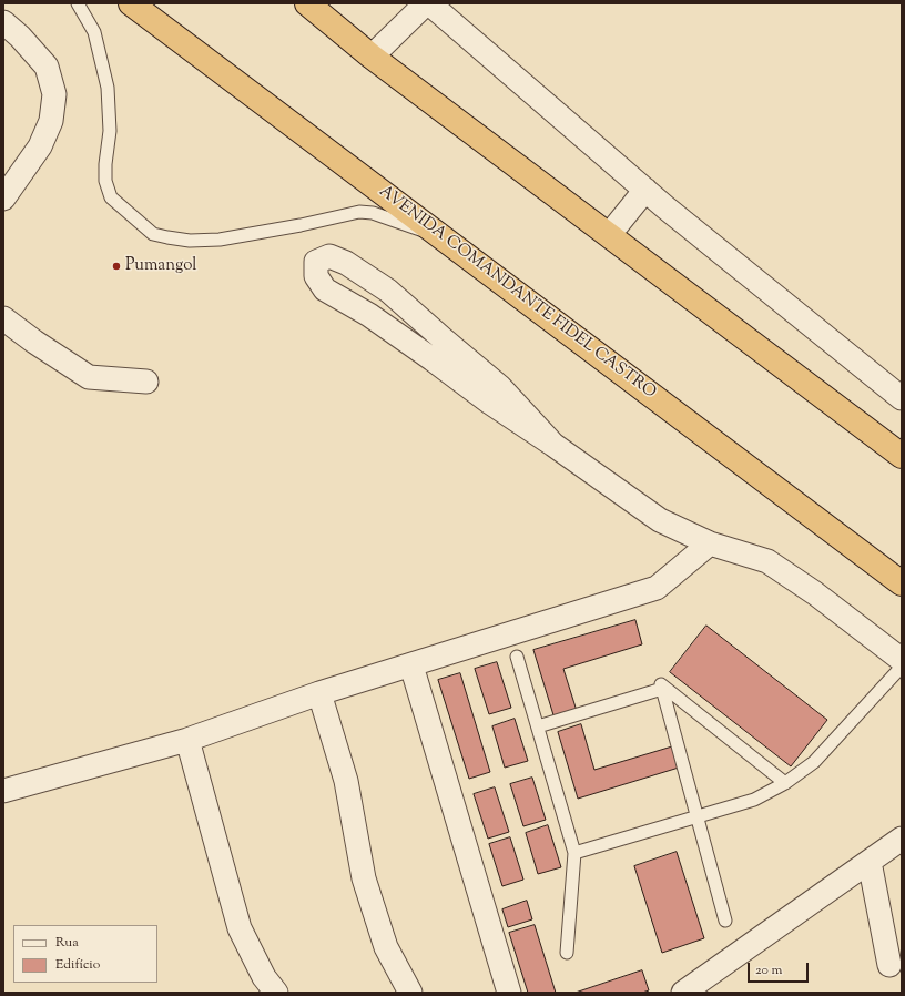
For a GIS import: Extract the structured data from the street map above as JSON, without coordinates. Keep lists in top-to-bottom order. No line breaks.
{"streets":{"highway":["AVENIDA COMANDANTE FIDEL CASTRO"]},"places":["Pumangol"],"legend":["Rua","Edifício"],"scale_bar":"20 m"}
